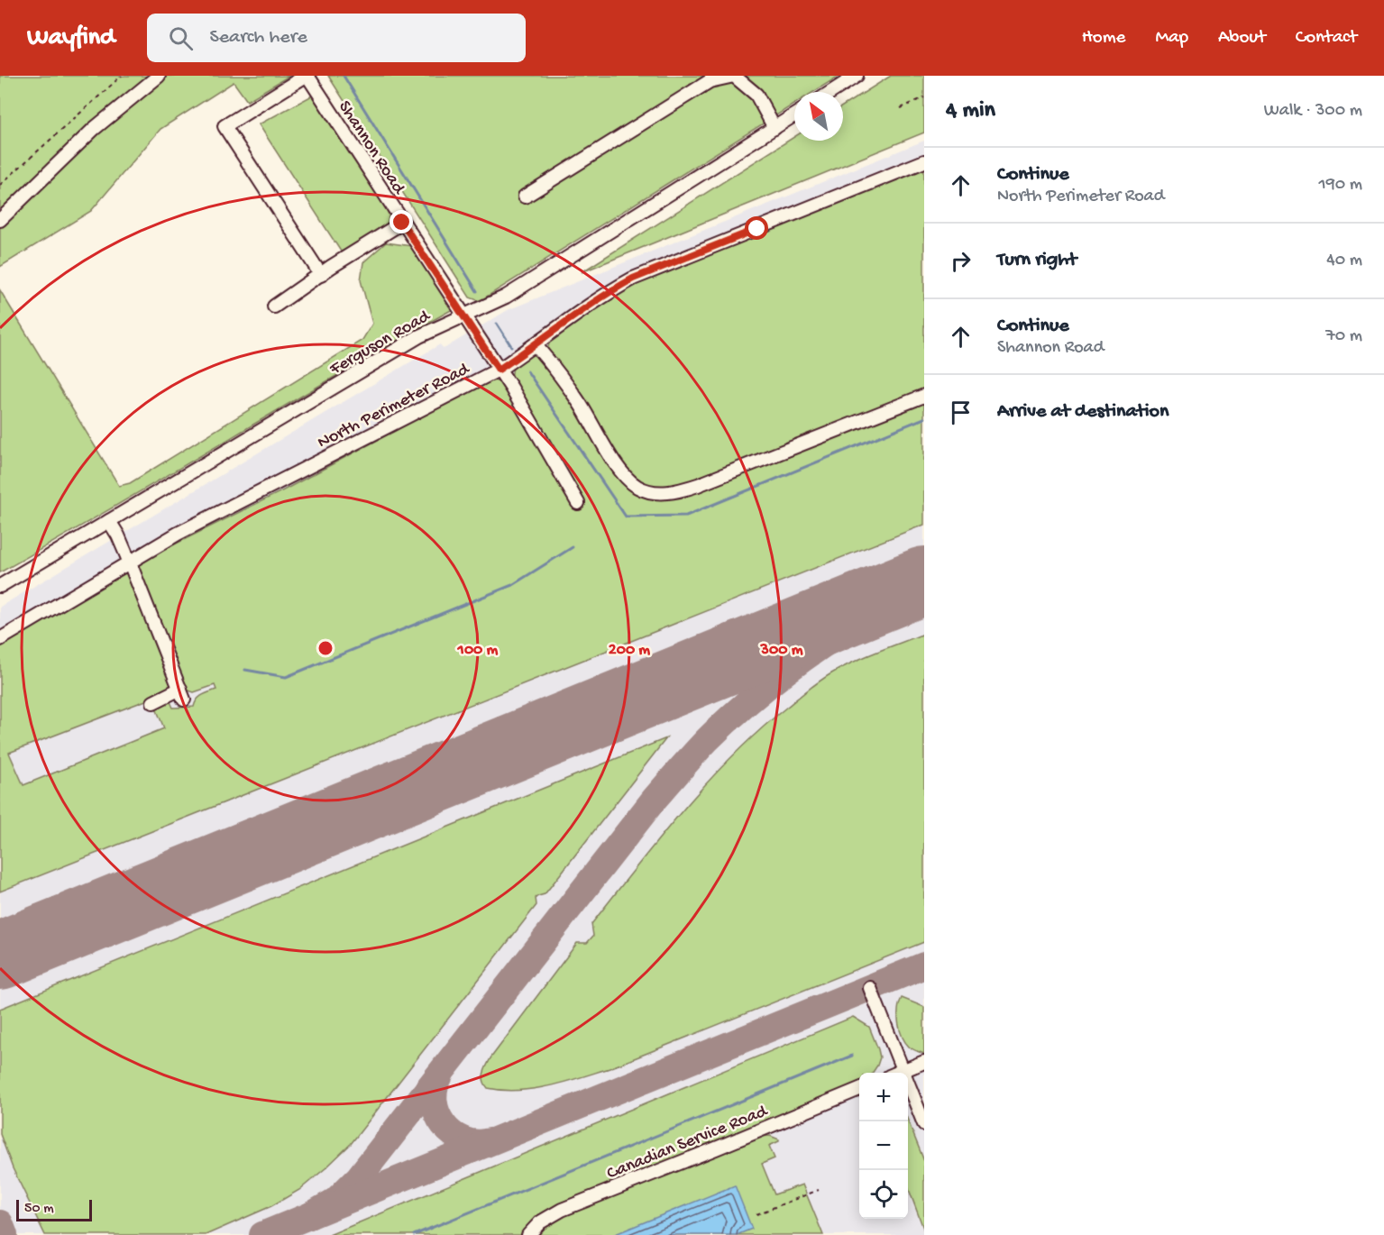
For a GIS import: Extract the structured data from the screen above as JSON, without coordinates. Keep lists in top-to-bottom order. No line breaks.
{"streets":{"street":["Shannon Road","Ferguson Road","North Perimeter Road","Canadian Service Road"]},"crossings":[["Shannon Road","Ferguson Road"],["Shannon Road","North Perimeter Road"]],"scale_bar":"50 m","north":"top left","page":{"header":"Wayfind","search":"Search here","nav":["Home","Map","About","Contact"],"heading":["4 min","Walk · 300 m"],"list":[["Continue","North Perimeter Road","190 m"],["Turn right","40 m"],["Continue","Shannon Road","70 m"],"Arrive at destination"],"map_buttons":["+","−"],"scale":"50 m"},"rings":["100 m","200 m","300 m"]}
